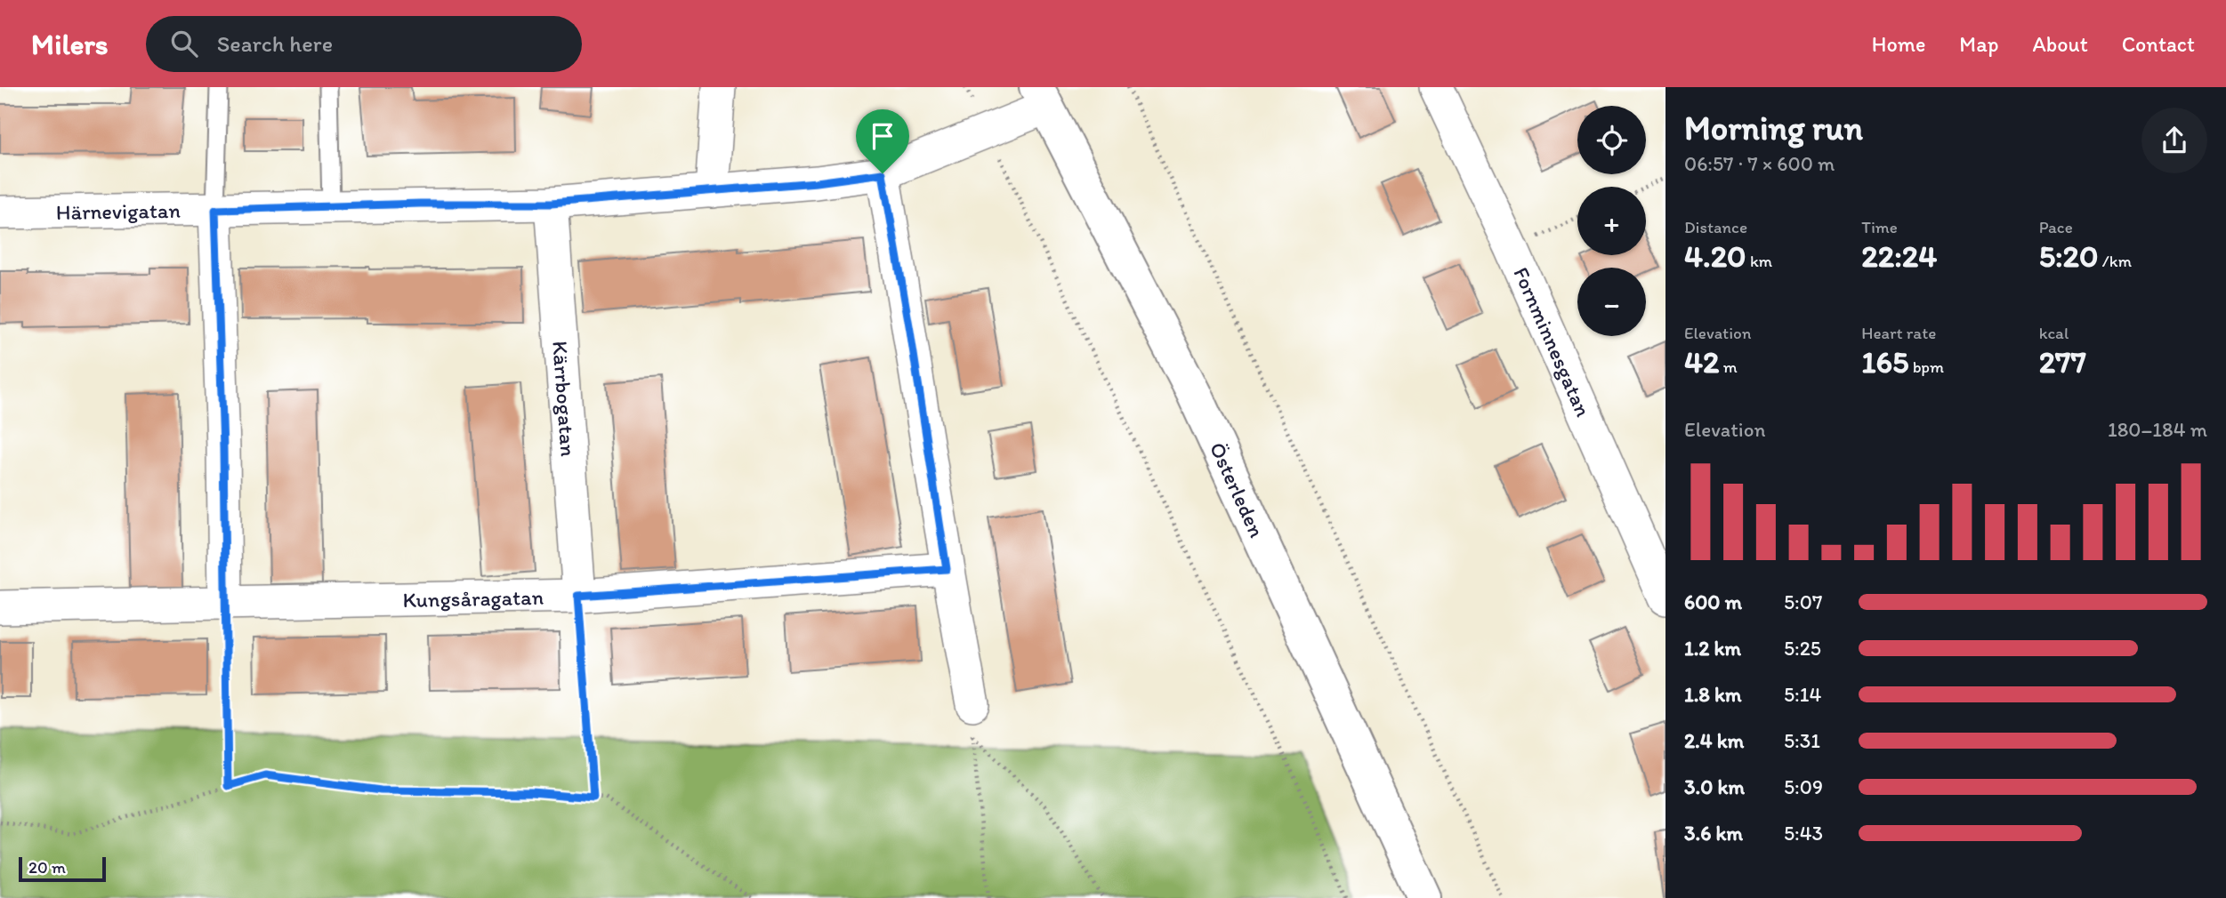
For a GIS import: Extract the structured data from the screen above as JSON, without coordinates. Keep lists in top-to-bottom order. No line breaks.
{"streets":{"main road":["Österleden"],"street":["Härnevigatan","Fornminnesgatan","Kärrbogatan","Kungsåragatan"]},"crossings":[["Härnevigatan","Kärrbogatan"],["Härnevigatan","Österleden"],["Kärrbogatan","Kungsåragatan"]],"scale_bar":"20 m","page":{"header":"Milers","search":"Search here","nav":["Home","Map","About","Contact"],"heading":["Morning run","06:57 · 7 × 600 m"],"map_buttons":["+","−"],"stats":[["Distance","4.20 km"],["Time","22:24"],["Pace","5:20 /km"],["Elevation","42 m"],["Heart rate","165 bpm"],["kcal","277"]],"chart":["Elevation","180–184 m"],"list":[{"name":"600 m","note":"5:07"},{"name":"1.2 km","note":"5:25"},{"name":"1.8 km","note":"5:14"},{"name":"2.4 km","note":"5:31"},{"name":"3.0 km","note":"5:09"},{"name":"3.6 km","note":"5:43"}],"scale":"20 m"}}
